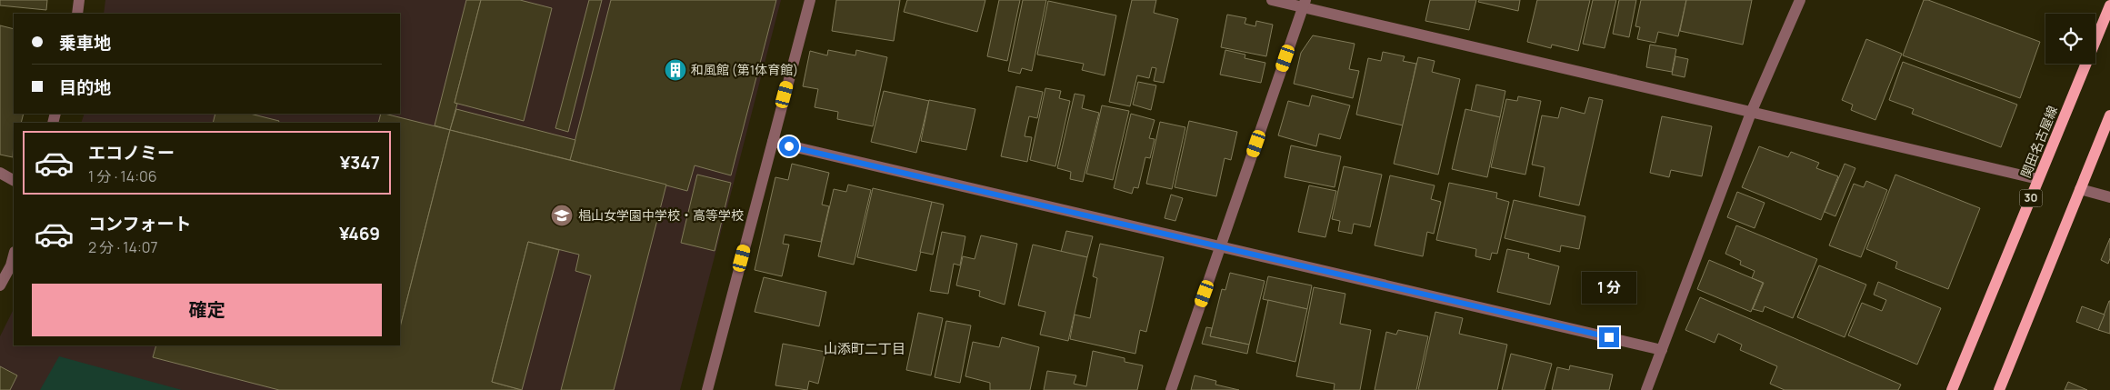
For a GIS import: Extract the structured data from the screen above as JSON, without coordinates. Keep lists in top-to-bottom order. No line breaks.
{"streets":{"main road":["関田名古屋線","30"]},"districts":["山添町二丁目"],"places":{"building":["和風館 (第1体育館)"],"school or university":["椙山女学園中学校・高等学校"]},"page":{"banner":["乗車地","目的地"],"list":[{"name":"エコノミー","note":"1 分 · 14:06","value":"¥347"},{"name":"コンフォート","note":"2 分 · 14:07","value":"¥469"}],"bubble":"1 分","buttons":"確定"}}
